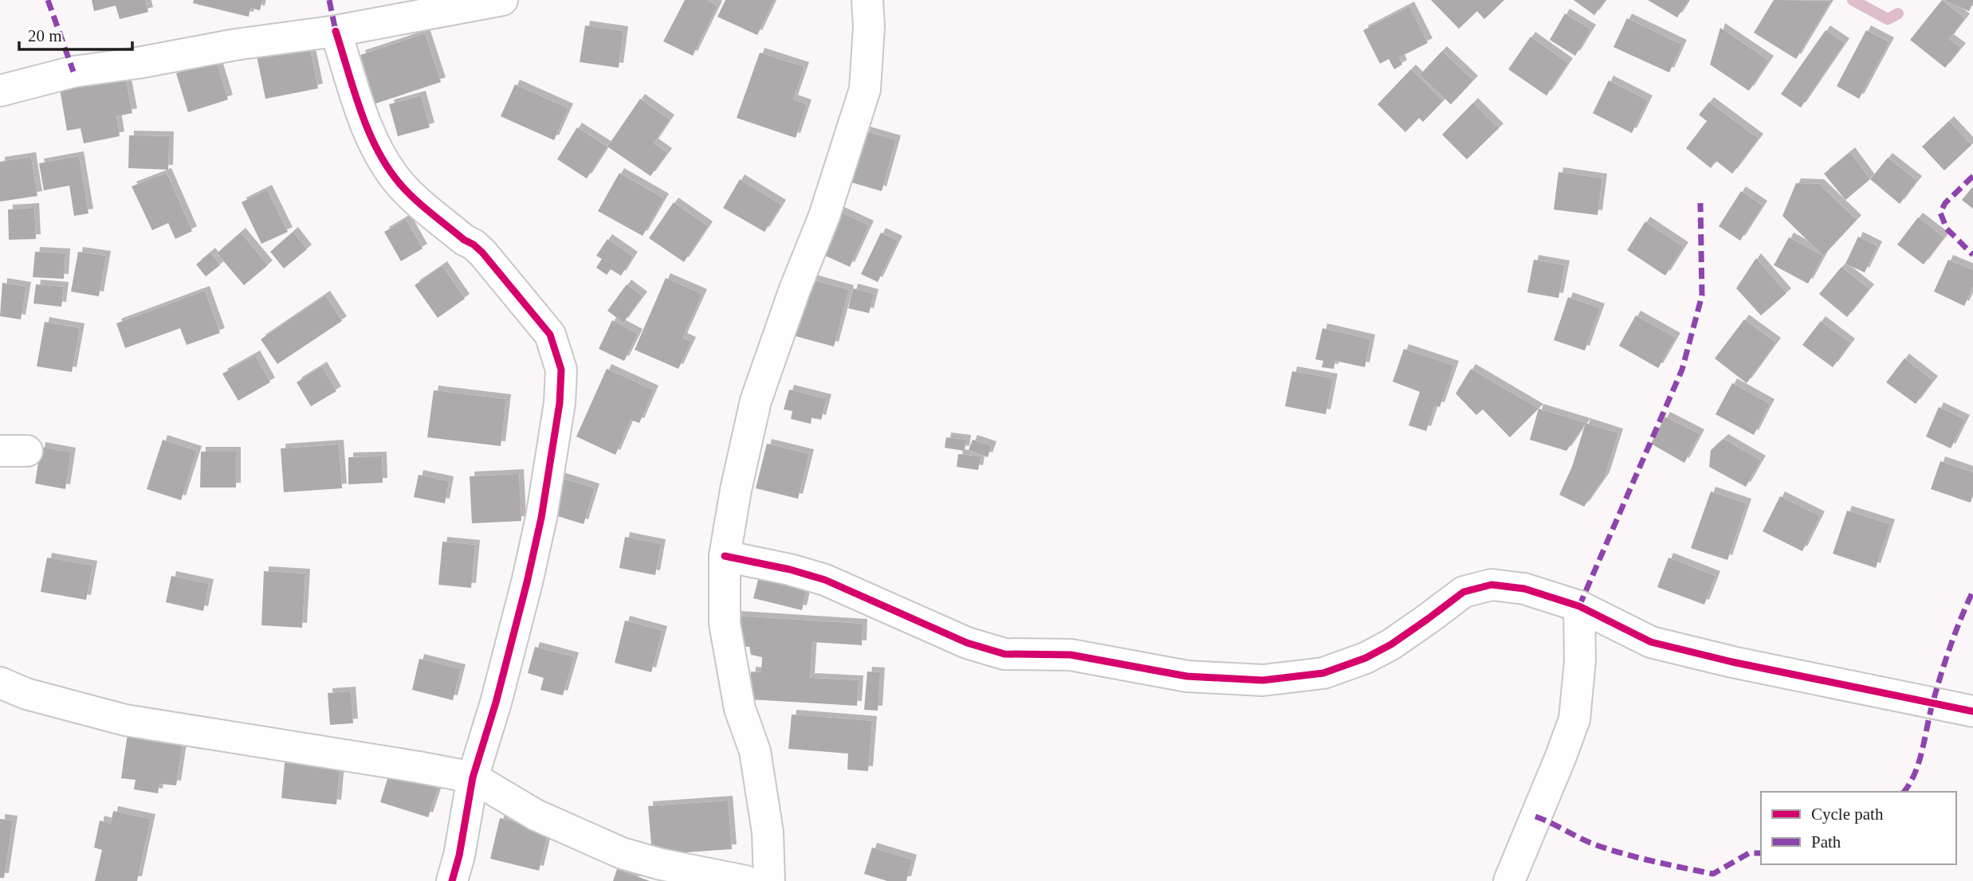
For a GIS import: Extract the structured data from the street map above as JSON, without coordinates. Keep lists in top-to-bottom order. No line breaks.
{"legend":["Cycle path","Path"],"scale_bar":"20 m"}
